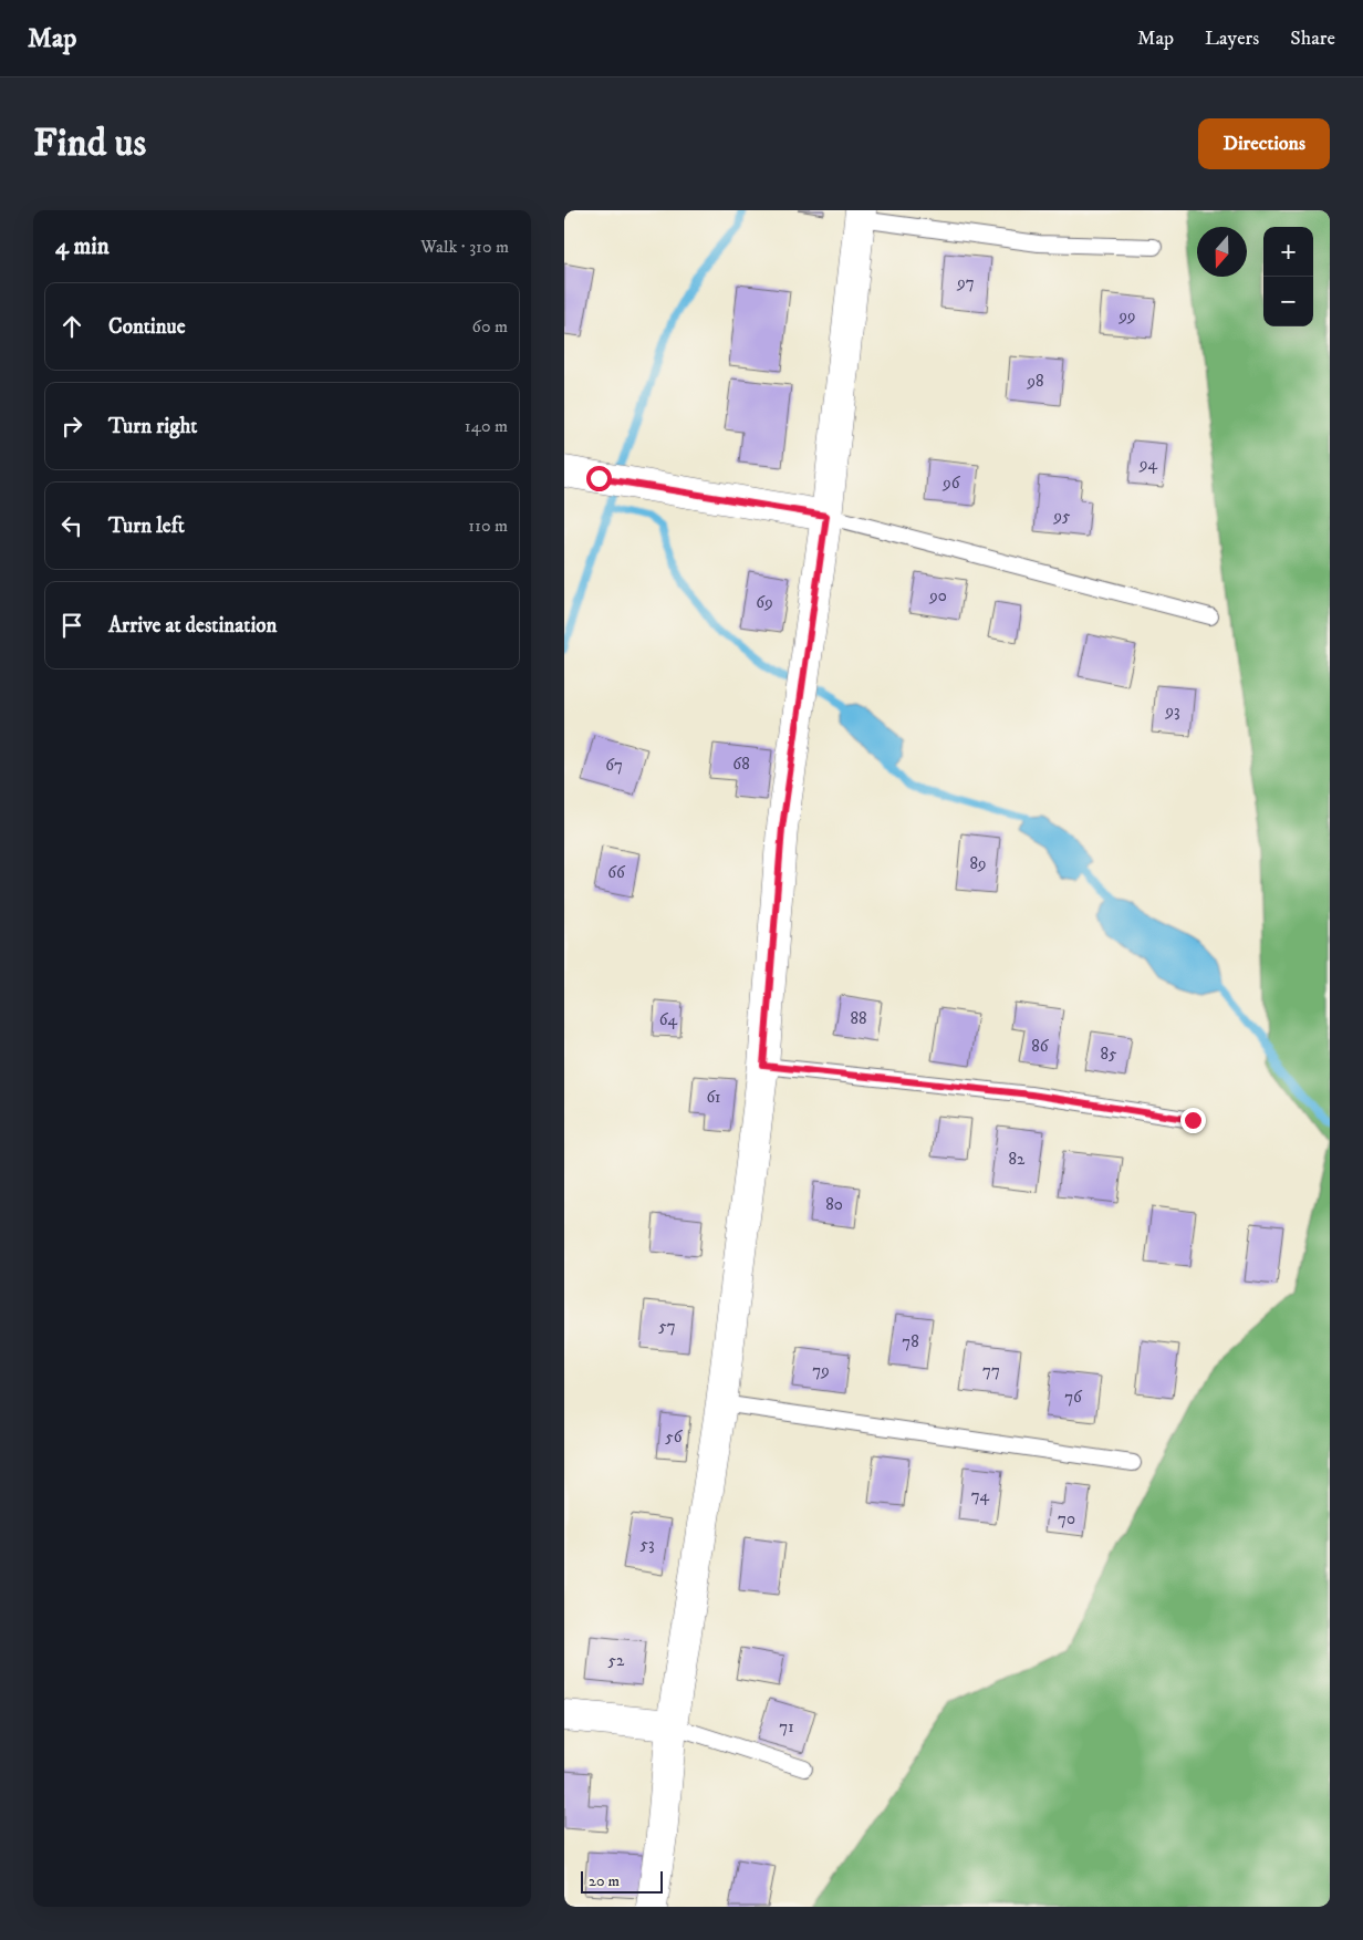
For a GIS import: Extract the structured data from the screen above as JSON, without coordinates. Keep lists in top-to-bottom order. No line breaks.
{"house_numbers":["97","99","98","94","96","95","90","69","93","68","67","89","66","88","64","86","85","61","82","80","57","78","79","77","76","56","74","70","53","52","71"],"scale_bar":"20 m","north":"bottom","page":{"header":"Map","nav":["Map","Layers","Share"],"buttons":"Directions","title":"Find us","heading":["4 min","Walk · 310 m"],"map_buttons":["+","−"],"list":[["Continue","60 m"],["Turn right","140 m"],["Turn left","110 m"],"Arrive at destination"],"scale":"20 m"}}
